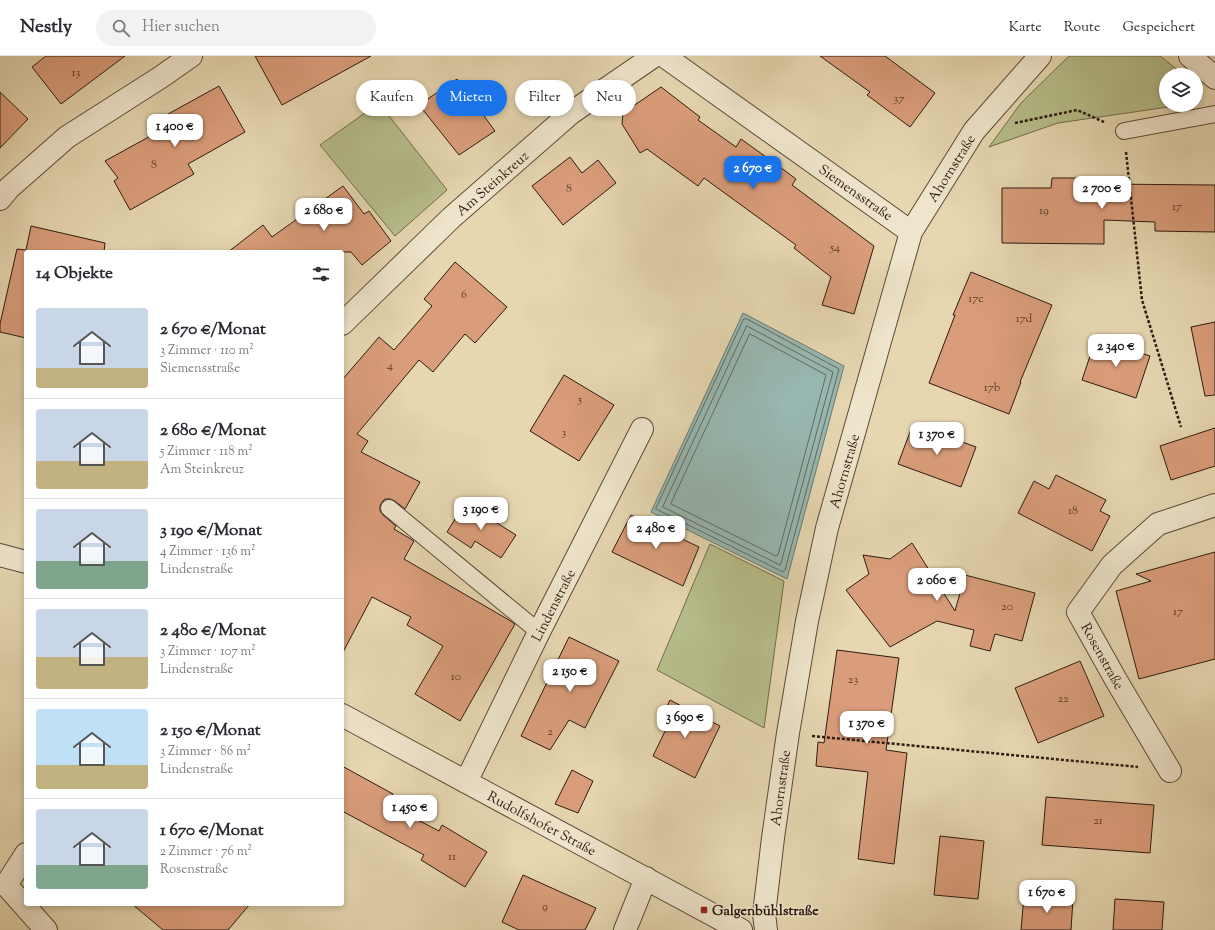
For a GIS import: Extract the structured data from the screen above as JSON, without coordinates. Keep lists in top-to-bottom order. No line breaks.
{"streets":{"street":["Ahornstraße","Am Steinkreuz","Siemensstraße","Lindenstraße","Rosenstraße","Rudolfshofer Straße"]},"crossings":[["Ahornstraße","Siemensstraße"],["Lindenstraße","Rudolfshofer Straße"]],"places":{"transit":["Galgenbühlstraße"]},"house_numbers":["13","37","8","8","17","19","54","6","17c","17d","4","17b","5","3","18","20","17","10","23","22","2","21","11","9"],"page":{"header":"Nestly","search":"Hier suchen","nav":["Karte","Route","Gespeichert"],"chip":["Kaufen","Mieten","Filter","Neu"],"price":["1 400 €","2 670 €","2 700 €","2 680 €","2 340 €","1 370 €","3 190 €","2 480 €","2 060 €","2 150 €","3 690 €","1 370 €","1 450 €","1 670 €"],"heading":"14 Objekte","list":[{"name":"2 670 €/Monat","note":"3 Zimmer · 110 m² · Siemensstraße"},{"name":"2 680 €/Monat","note":"5 Zimmer · 118 m² · Am Steinkreuz"},{"name":"3 190 €/Monat","note":"4 Zimmer · 136 m² · Lindenstraße"},{"name":"2 480 €/Monat","note":"3 Zimmer · 107 m² · Lindenstraße"},{"name":"2 150 €/Monat","note":"3 Zimmer · 86 m² · Lindenstraße"},{"name":"1 670 €/Monat","note":"2 Zimmer · 76 m² · Rosenstraße"}]}}
